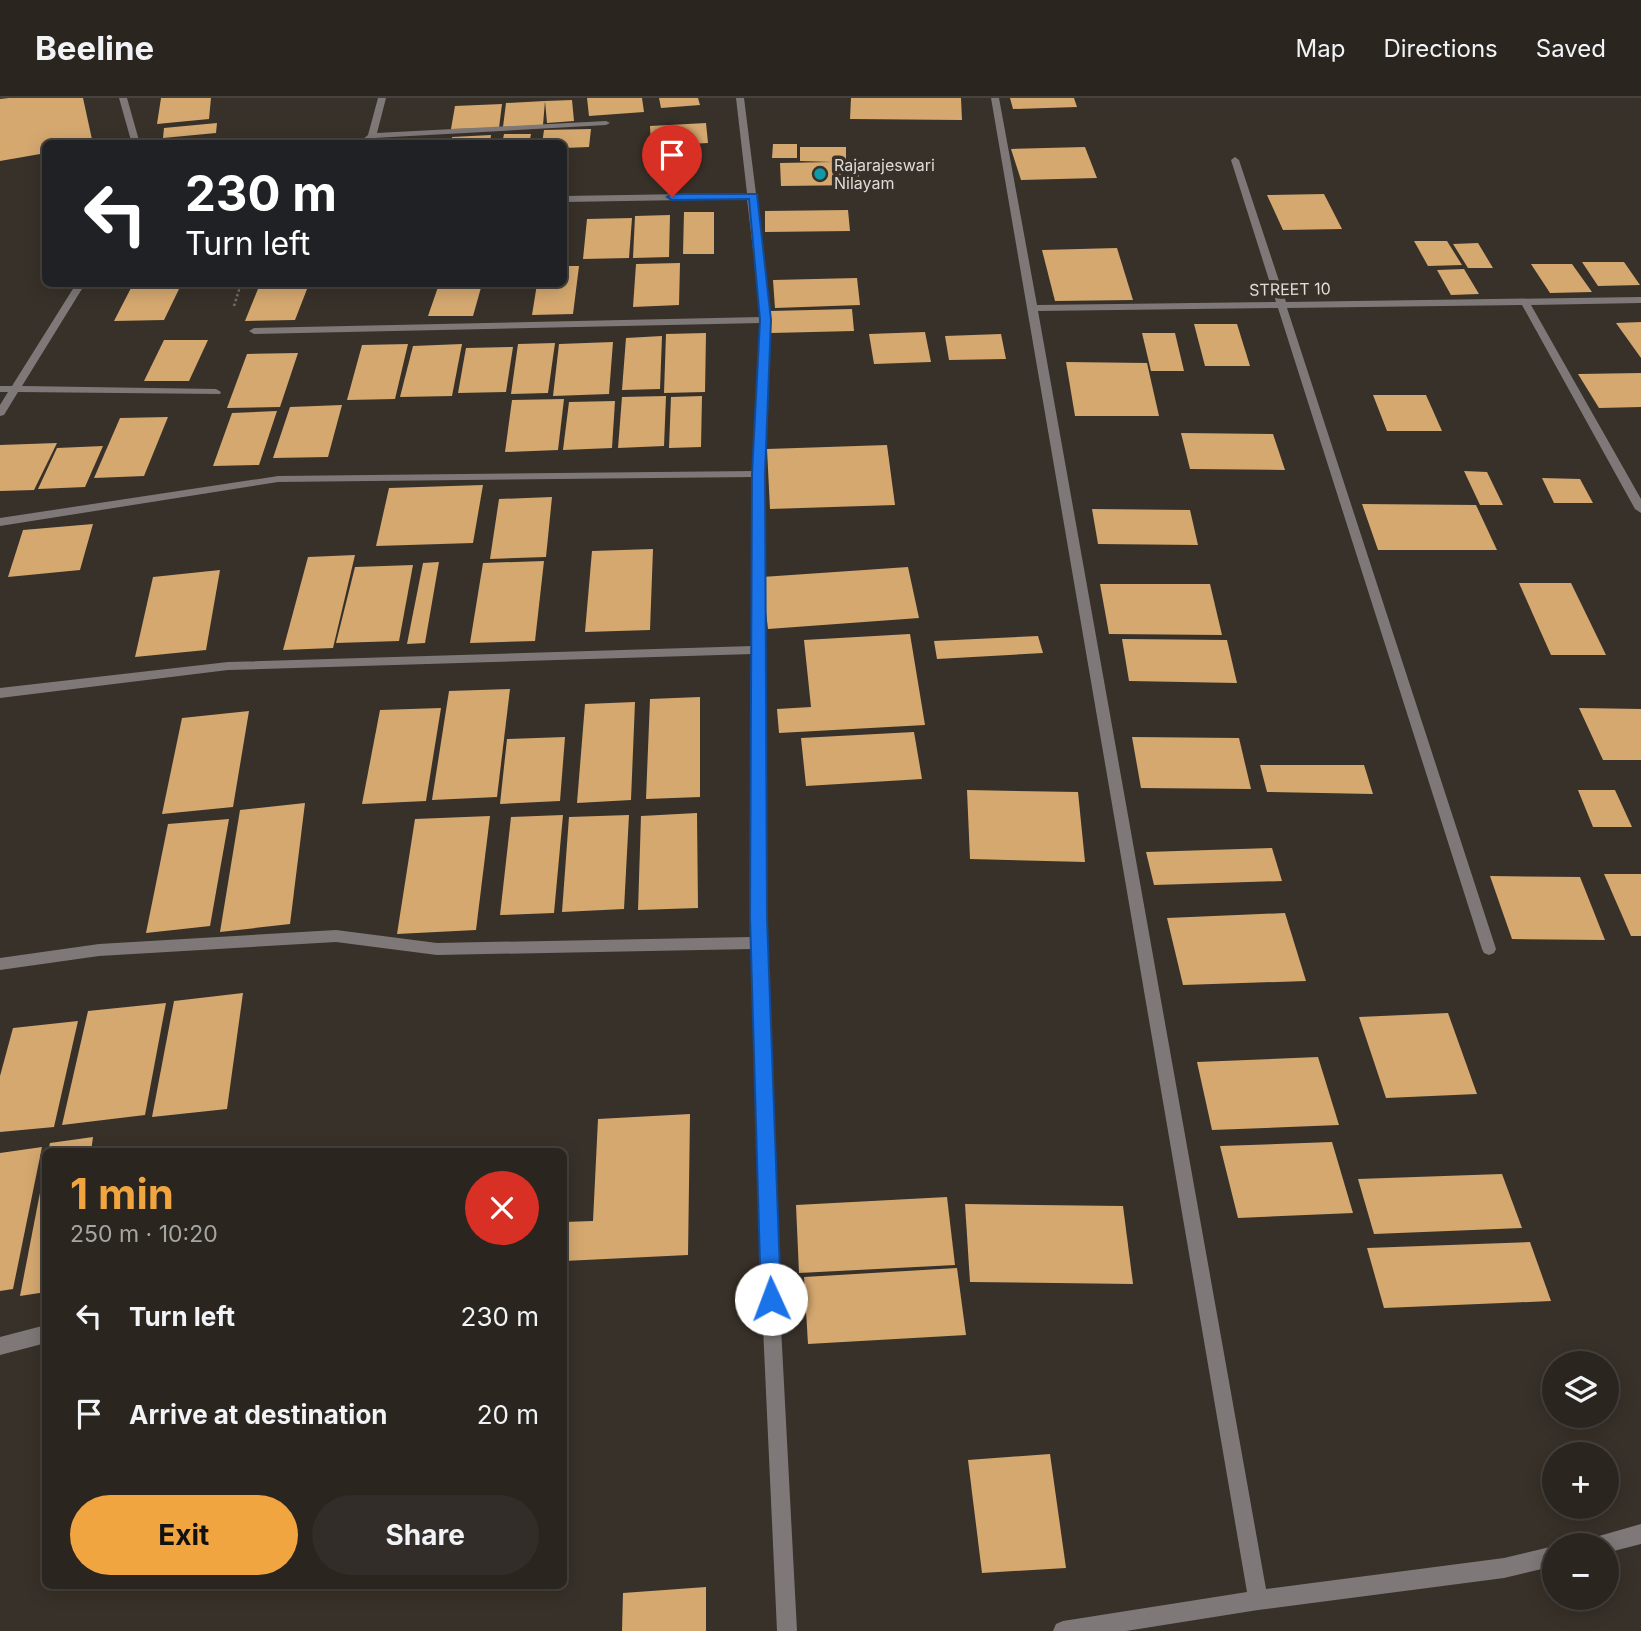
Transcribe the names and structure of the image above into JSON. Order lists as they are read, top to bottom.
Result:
{
  "streets": {
    "street": ["STREET 10"]
  },
  "places": ["Rajarajeswari Nilayam"],
  "page": {
    "header": "Beeline",
    "nav": ["Map", "Directions", "Saved"],
    "turn": ["230 m", "Turn left"],
    "heading": ["1 min", "250 m · 10:20"],
    "list": [
      {
        "name": "Turn left",
        "value": "230 m"
      },
      {
        "name": "Arrive at destination",
        "value": "20 m"
      }
    ],
    "map_buttons": ["+", "−"],
    "buttons": ["Exit", "Share"]
  }
}
